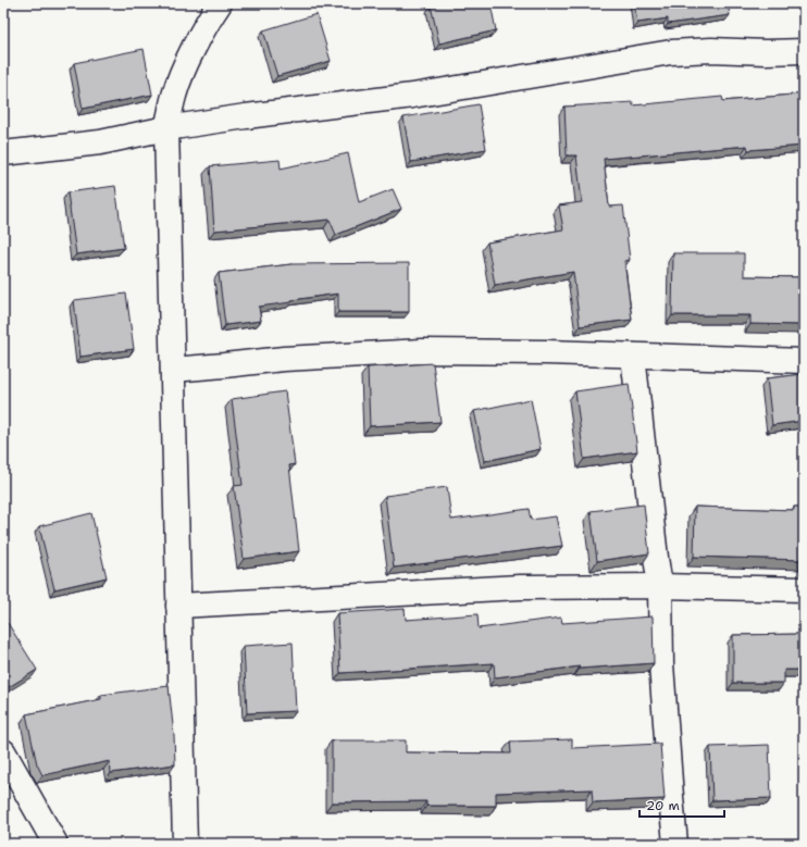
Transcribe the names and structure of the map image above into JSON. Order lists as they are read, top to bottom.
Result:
{
  "scale_bar": "20 m"
}
